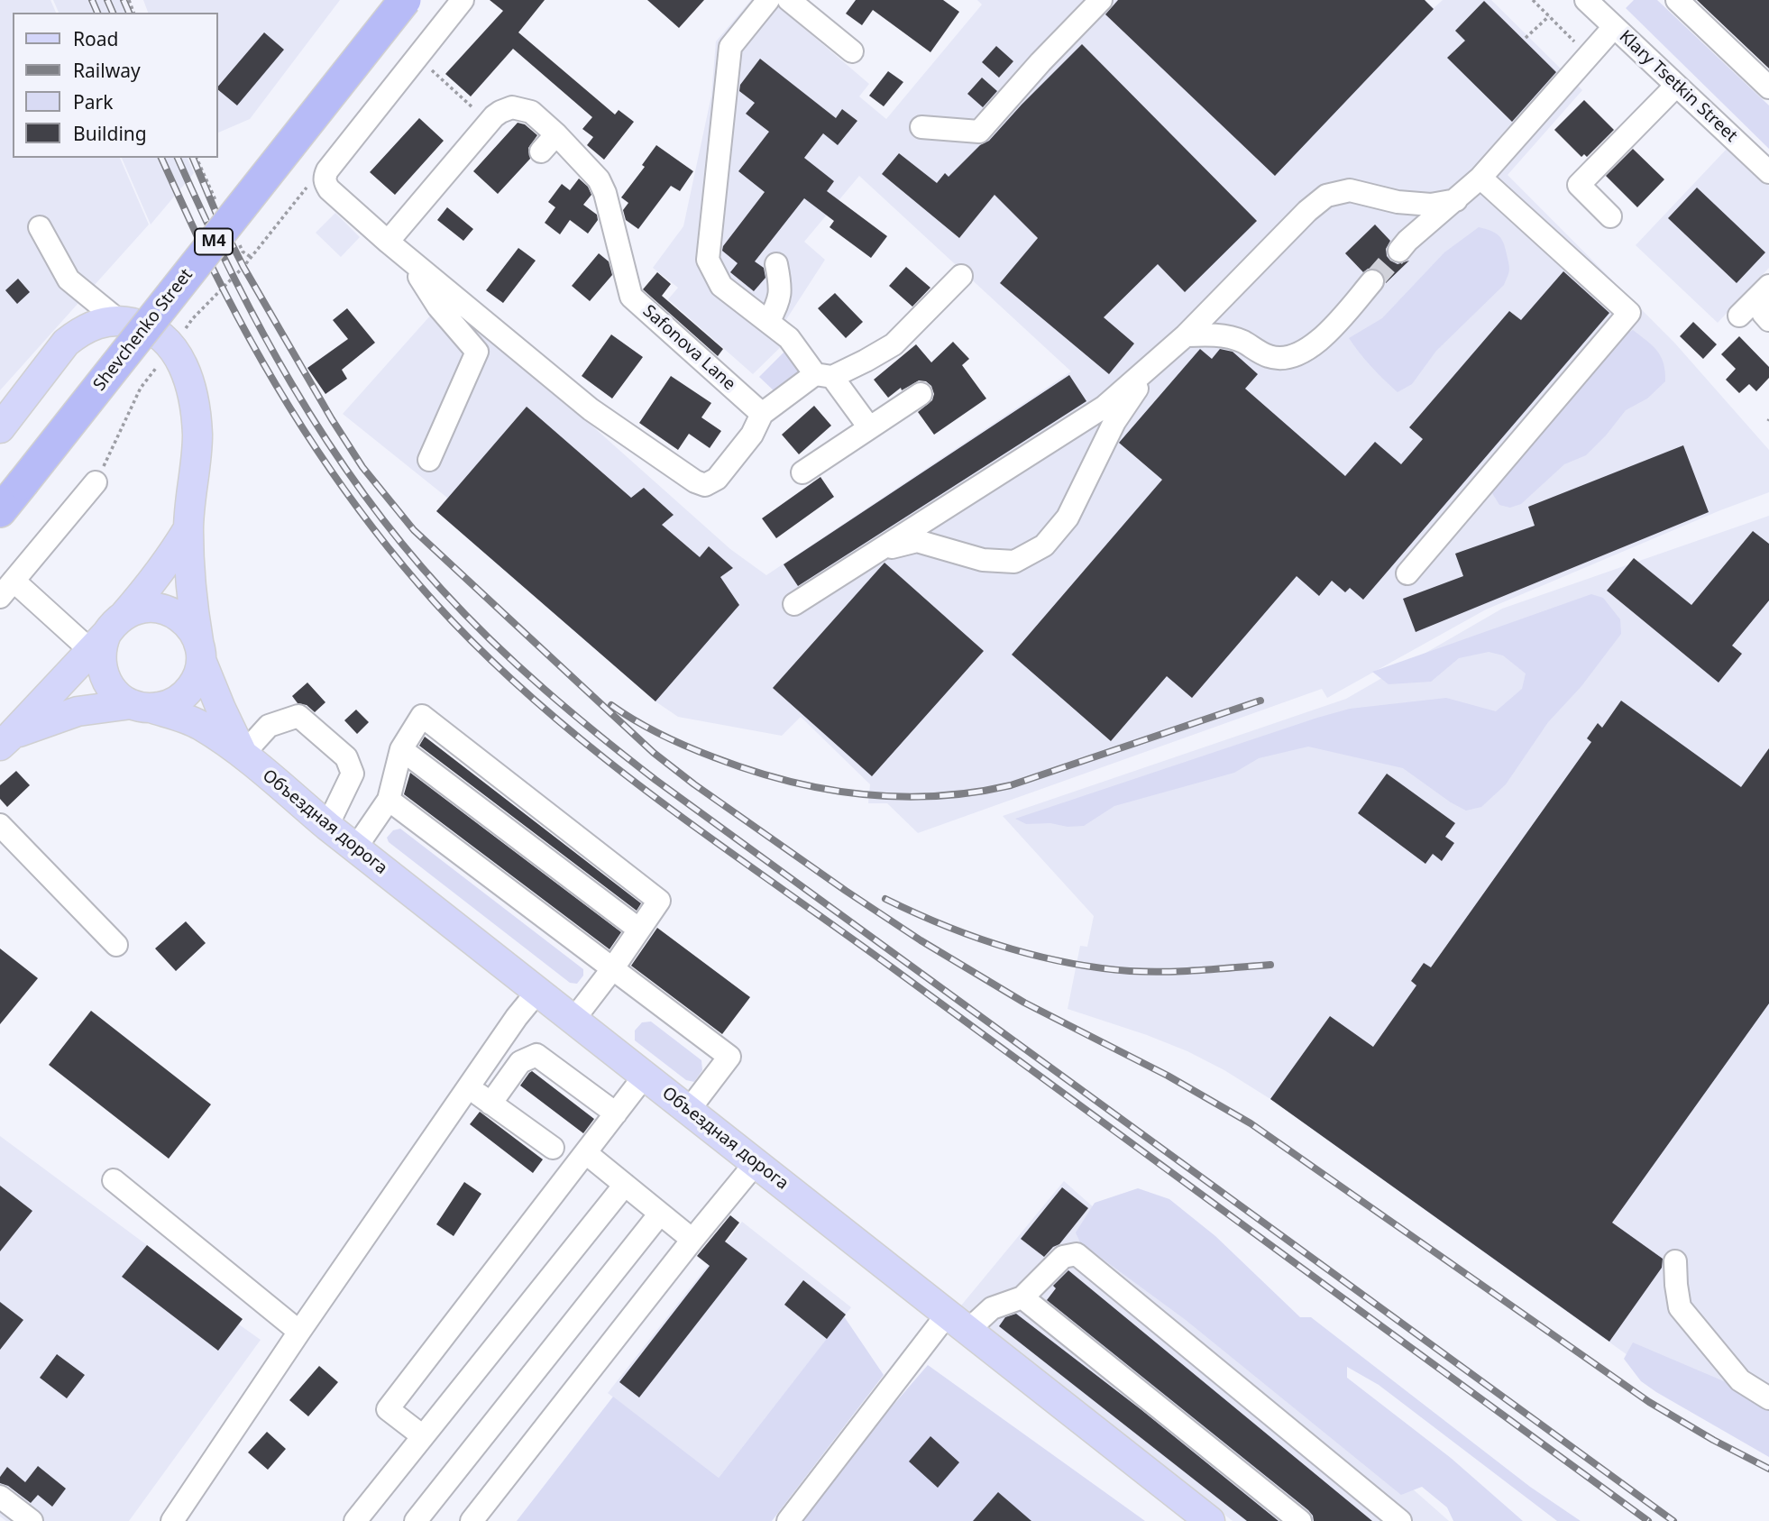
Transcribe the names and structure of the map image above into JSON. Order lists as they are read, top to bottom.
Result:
{
  "streets": {
    "highway": ["M4", "Shevchenko Street"],
    "main road": ["Объездная дорога"],
    "street": ["Klary Tsetkin Street", "Safonova Lane"]
  },
  "legend": [
    "Road",
    "Railway",
    "Park",
    "Building"
  ]
}
